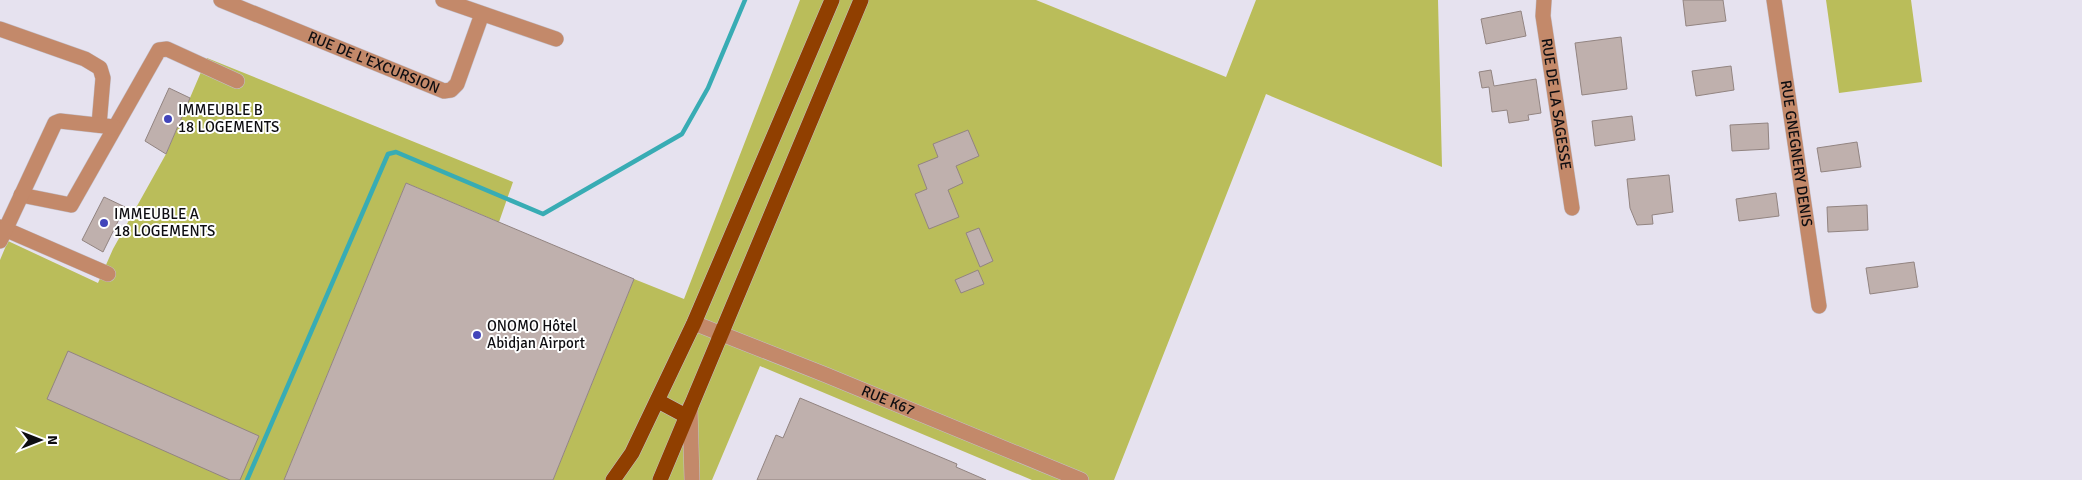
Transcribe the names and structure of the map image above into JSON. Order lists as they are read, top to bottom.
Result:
{
  "streets": {
    "street": [
      "RUE DE L'EXCURSION",
      "RUE DE LA SAGESSE",
      "RUE GNEGNERY DENIS",
      "RUE K67"
    ]
  },
  "places": ["IMMEUBLE B 18 LOGEMENTS", "IMMEUBLE A 18 LOGEMENTS", "ONOMO Hôtel Abidjan Airport"],
  "north": "right"
}
